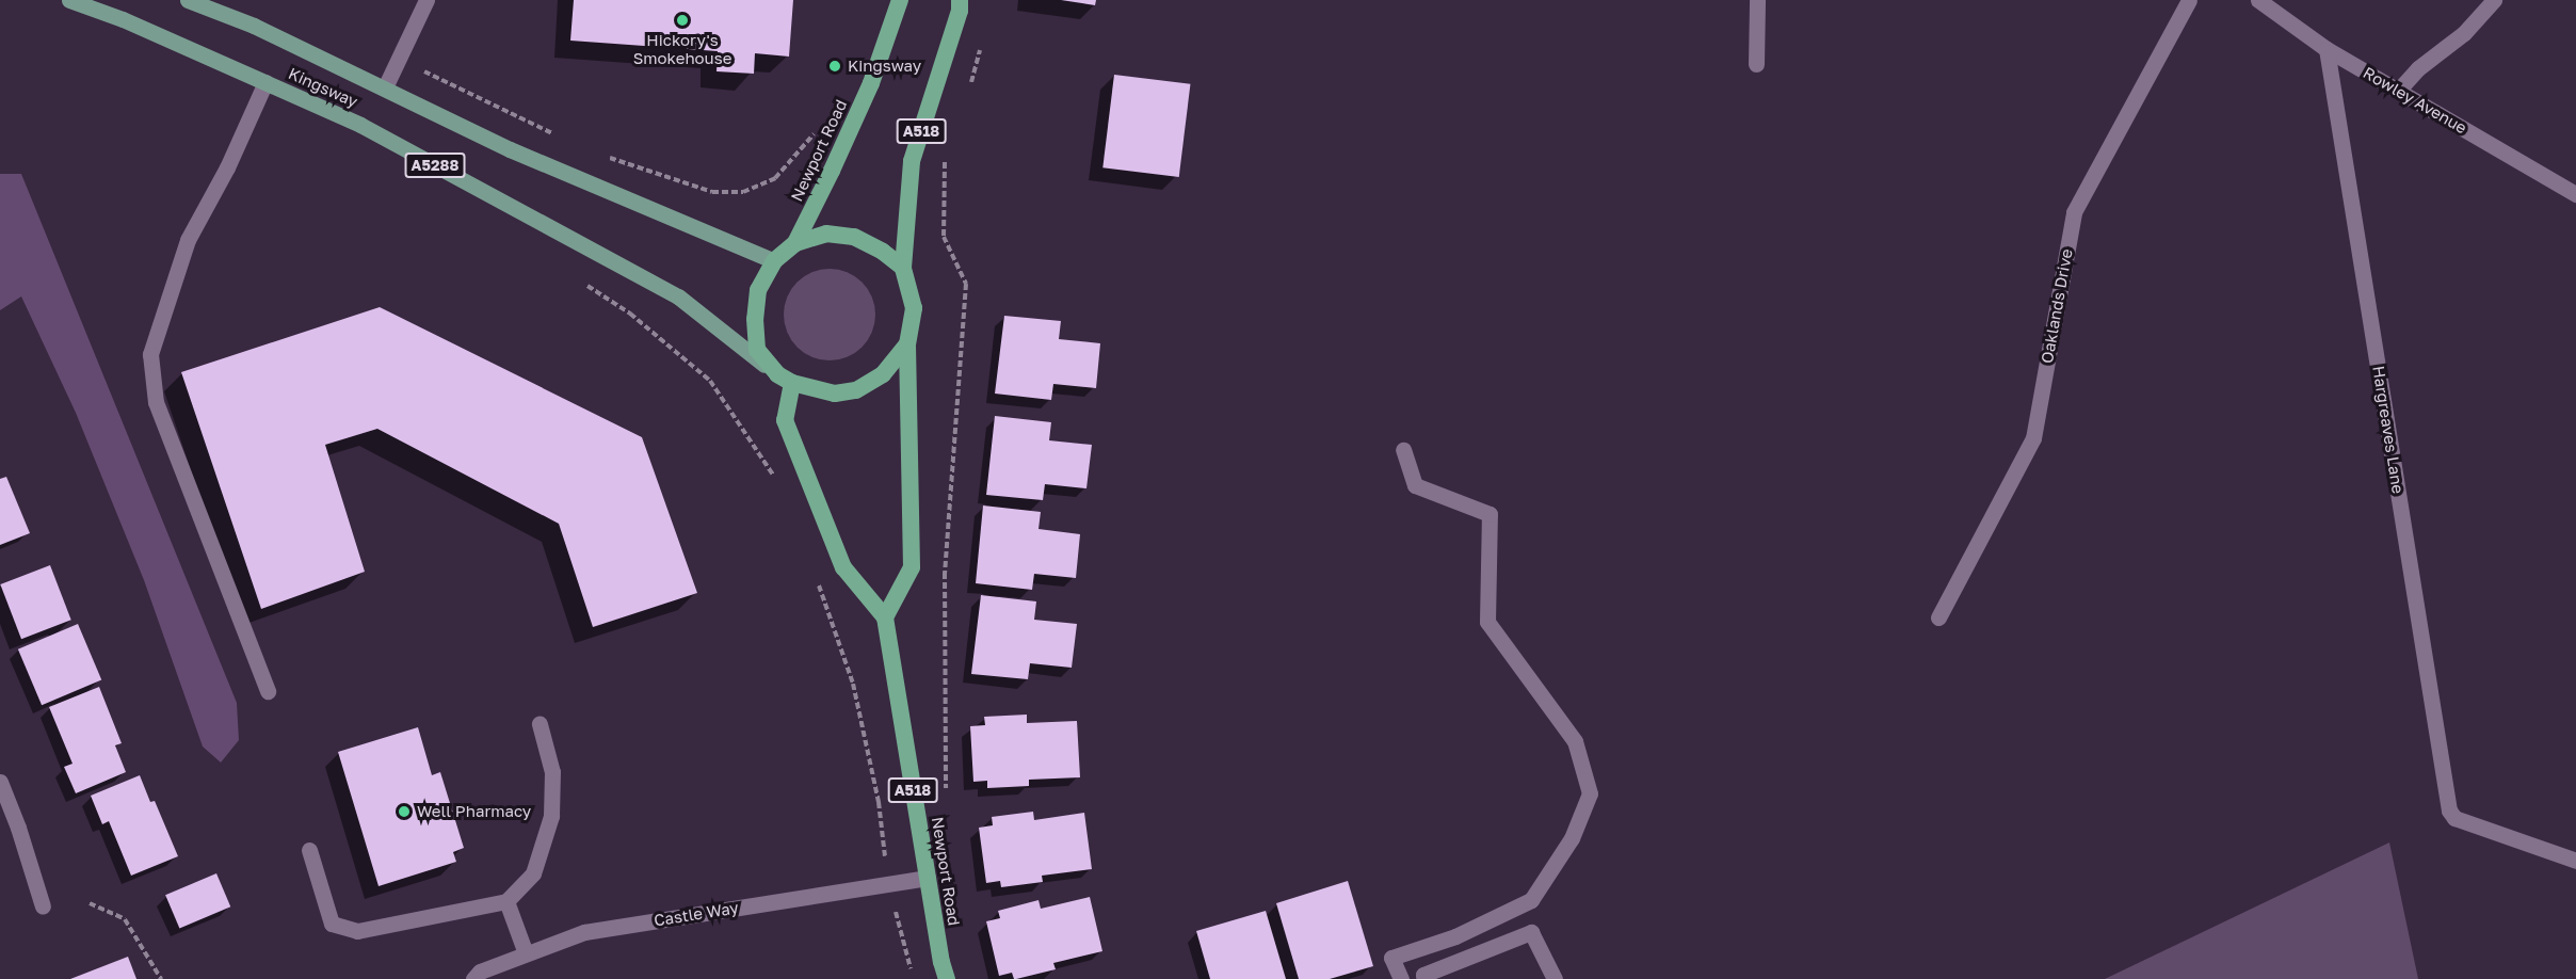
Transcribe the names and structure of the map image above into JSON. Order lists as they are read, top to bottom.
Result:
{
  "streets": {
    "highway": ["A518", "Newport Road"],
    "main road": ["Kingsway", "A5288"],
    "street": [
      "Rowley Avenue",
      "Oaklands Drive",
      "Hargreaves Lane",
      "Castle Way"
    ]
  },
  "crossings": [
    ["Kingsway", "A518"],
    ["Kingsway", "Newport Road"],
    ["Rowley Avenue", "Hargreaves Lane"],
    ["A518", "Newport Road"],
    ["Newport Road", "Castle Way"]
  ],
  "places": ["Hickory's Smokehouse", "Kingsway", "Well Pharmacy"]
}
